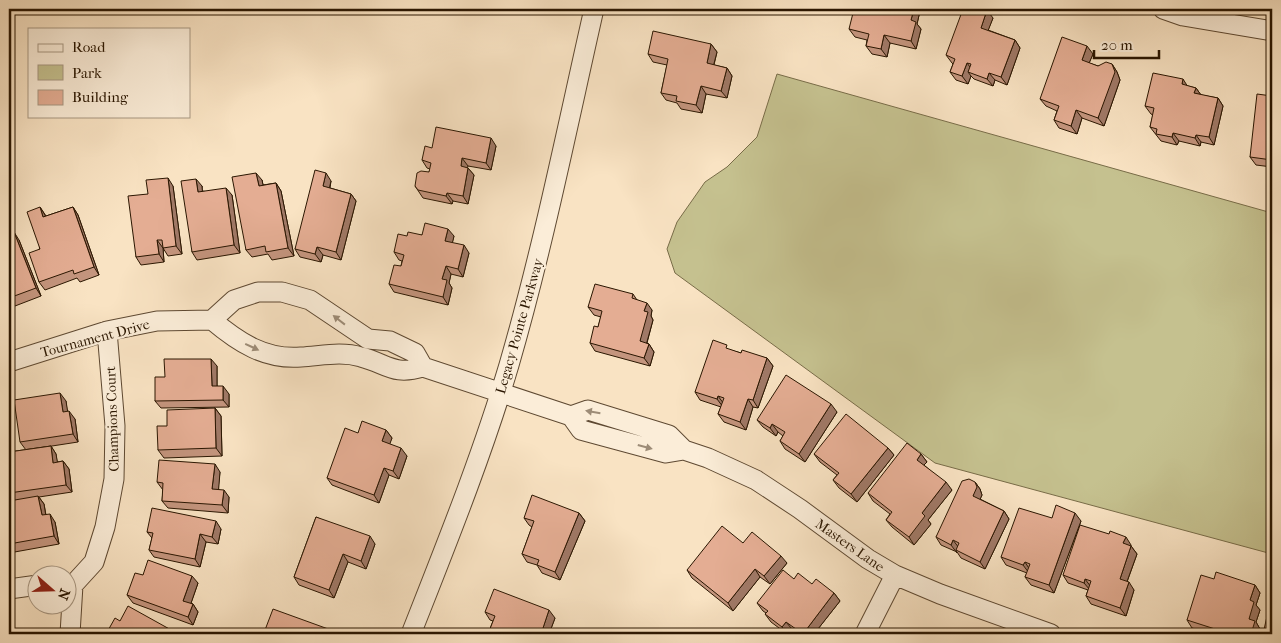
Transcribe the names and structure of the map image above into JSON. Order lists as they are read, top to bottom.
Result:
{
  "streets": {
    "street": [
      "Legacy Pointe Parkway",
      "Tournament Drive",
      "Champions Court",
      "Masters Lane"
    ]
  },
  "crossings": [
    ["Legacy Pointe Parkway", "Masters Lane"],
    ["Tournament Drive", "Champions Court"]
  ],
  "legend": ["Road", "Park", "Building"],
  "scale_bar": "20 m",
  "north": "right"
}
